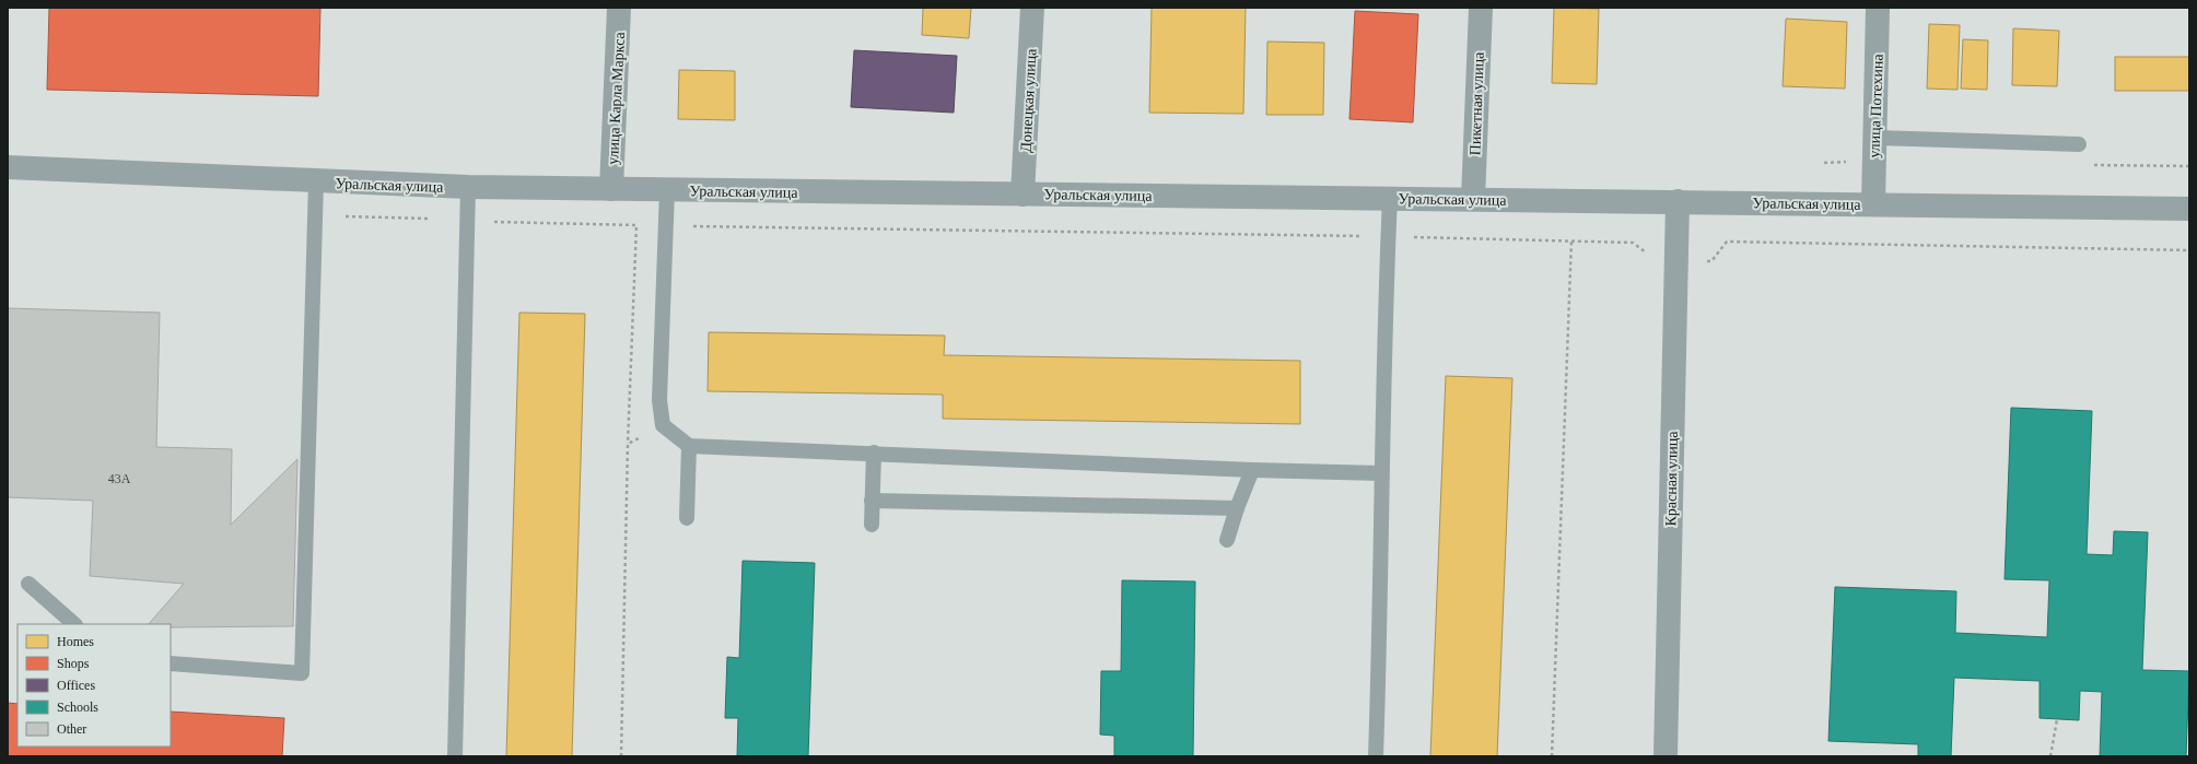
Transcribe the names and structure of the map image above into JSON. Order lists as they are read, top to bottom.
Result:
{
  "streets": {
    "street": [
      "улица Карла Маркса",
      "Донецкая улица",
      "Пикетная улица",
      "улица Потехина",
      "Уральская улица",
      "Красная улица"
    ]
  },
  "crossings": [
    ["улица Карла Маркса", "Уральская улица"],
    ["Донецкая улица", "Уральская улица"],
    ["Пикетная улица", "Уральская улица"],
    ["улица Потехина", "Уральская улица"],
    ["Уральская улица", "Красная улица"]
  ],
  "house_numbers": ["43А"],
  "legend": [
    "Homes",
    "Shops",
    "Offices",
    "Schools",
    "Other"
  ]
}
